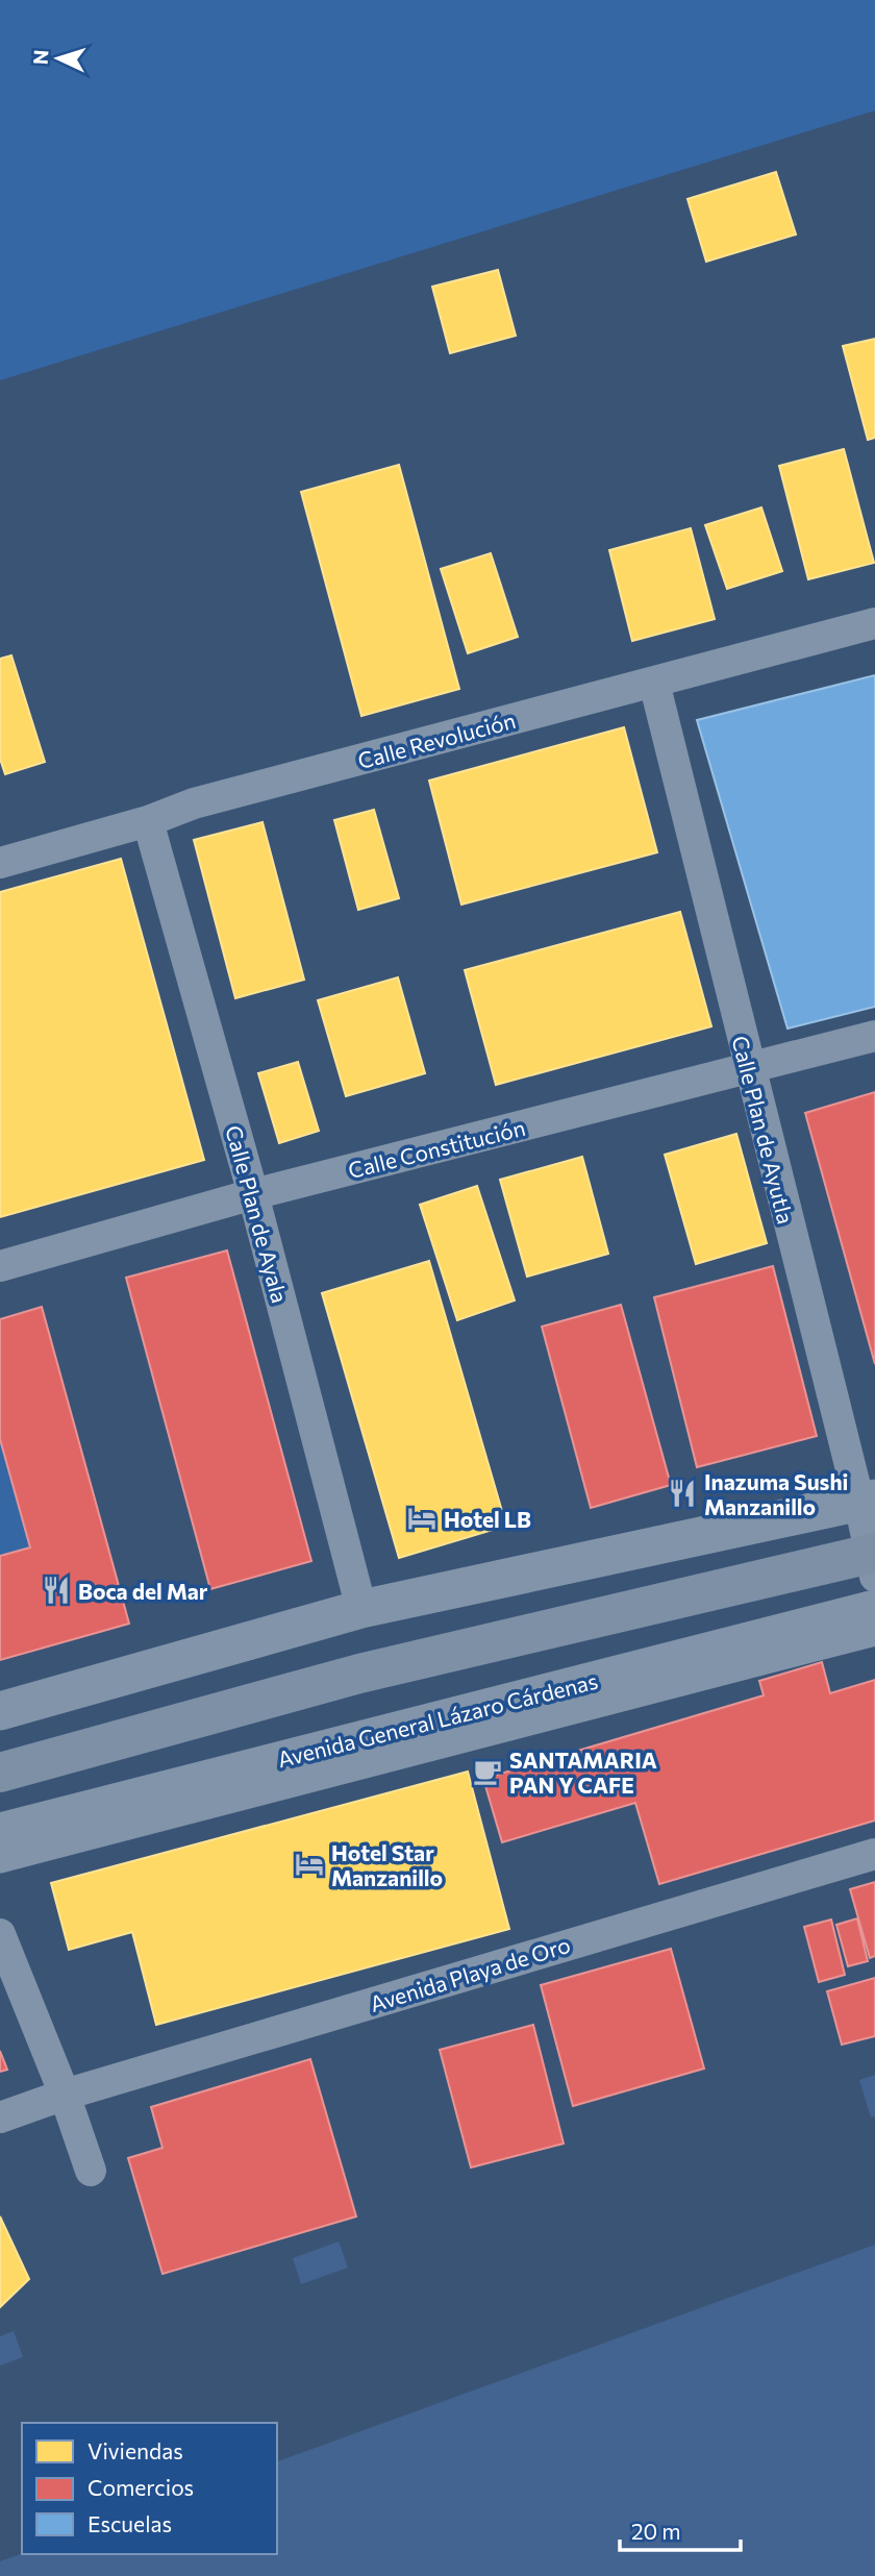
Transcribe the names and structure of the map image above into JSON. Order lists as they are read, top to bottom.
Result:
{
  "streets": {
    "street": [
      "Calle Revolución",
      "Calle Plan de Ayutla",
      "Calle Constitución",
      "Calle Plan de Ayala",
      "Avenida General Lázaro Cárdenas",
      "Avenida Playa de Oro"
    ]
  },
  "crossings": [
    ["Calle Revolución", "Calle Plan de Ayutla"],
    ["Calle Revolución", "Calle Plan de Ayala"],
    ["Calle Plan de Ayutla", "Calle Constitución"],
    ["Calle Constitución", "Calle Plan de Ayala"]
  ],
  "places": {
    "restaurant": ["Inazuma Sushi Manzanillo", "Boca del Mar"],
    "hotel": ["Hotel LB", "Hotel Star Manzanillo"],
    "cafe": ["SANTAMARIA PAN Y CAFE"]
  },
  "legend": ["Viviendas", "Comercios", "Escuelas"],
  "scale_bar": "20 m",
  "north": "left"
}
